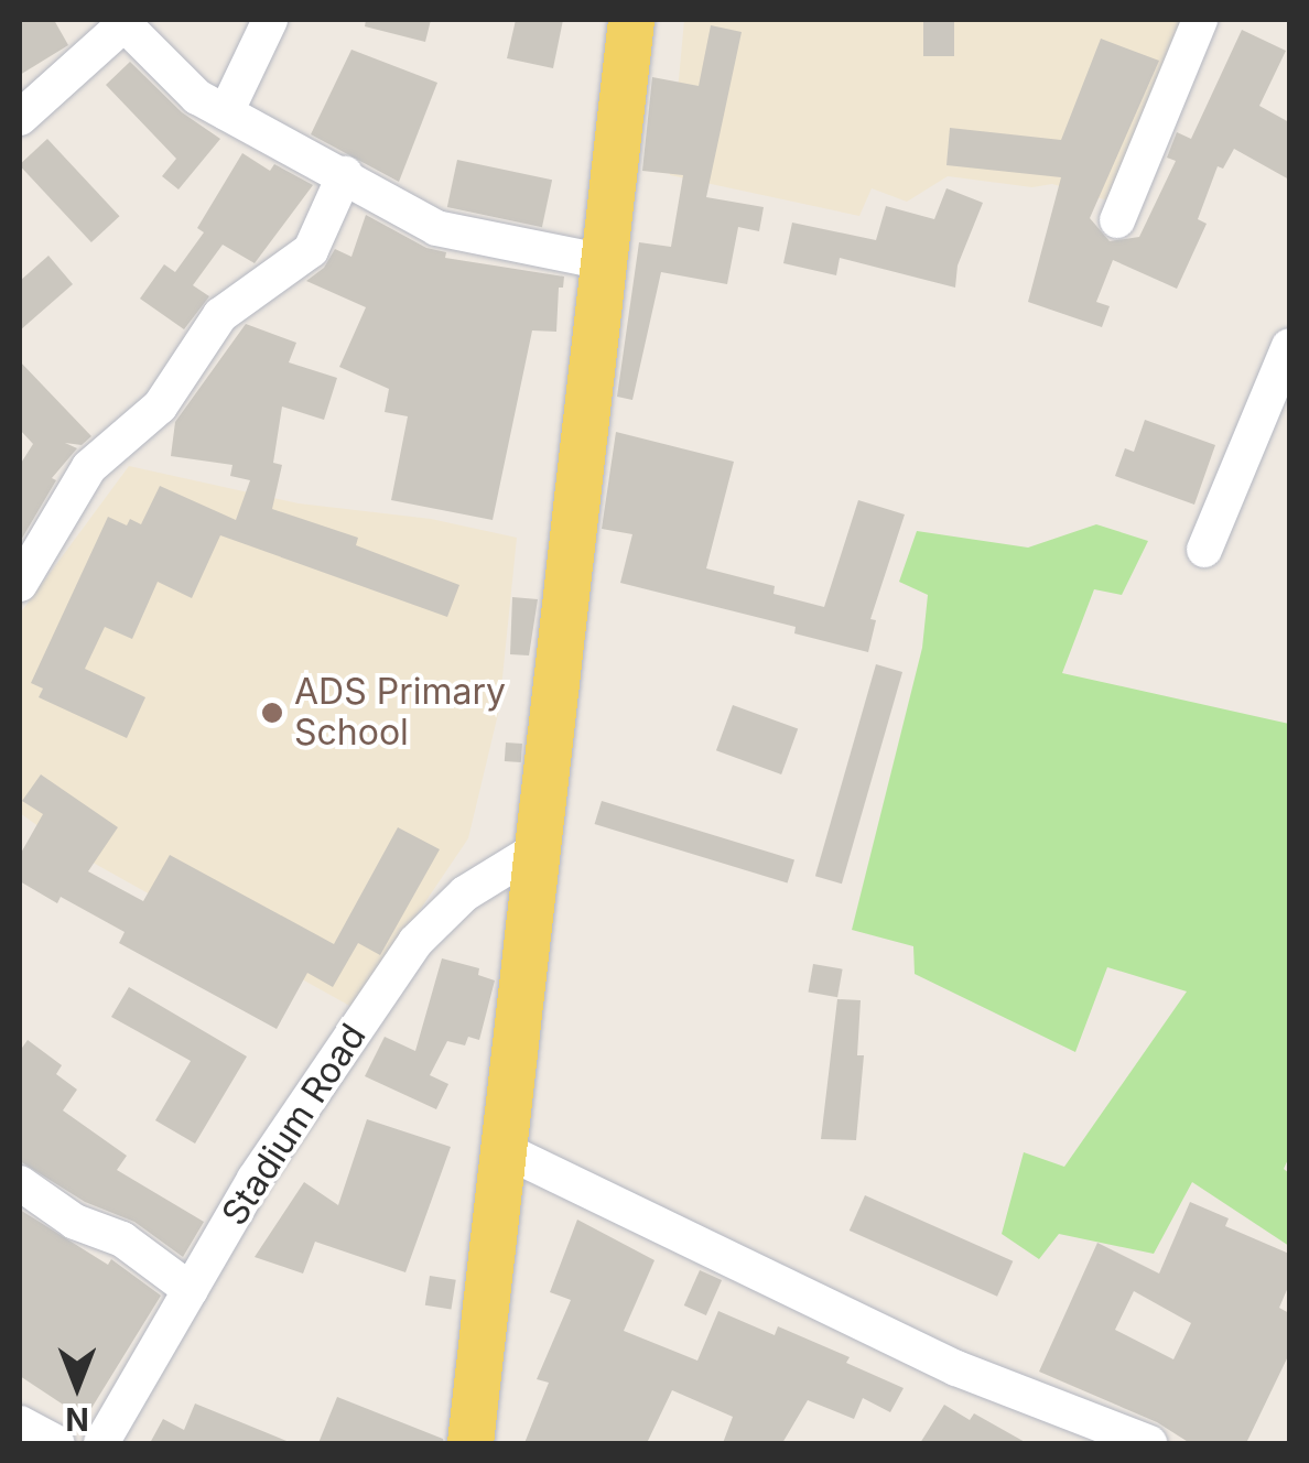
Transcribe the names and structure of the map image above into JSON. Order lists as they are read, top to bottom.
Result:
{
  "streets": {
    "street": ["Stadium Road"]
  },
  "places": ["ADS Primary School"],
  "north": "bottom"
}
